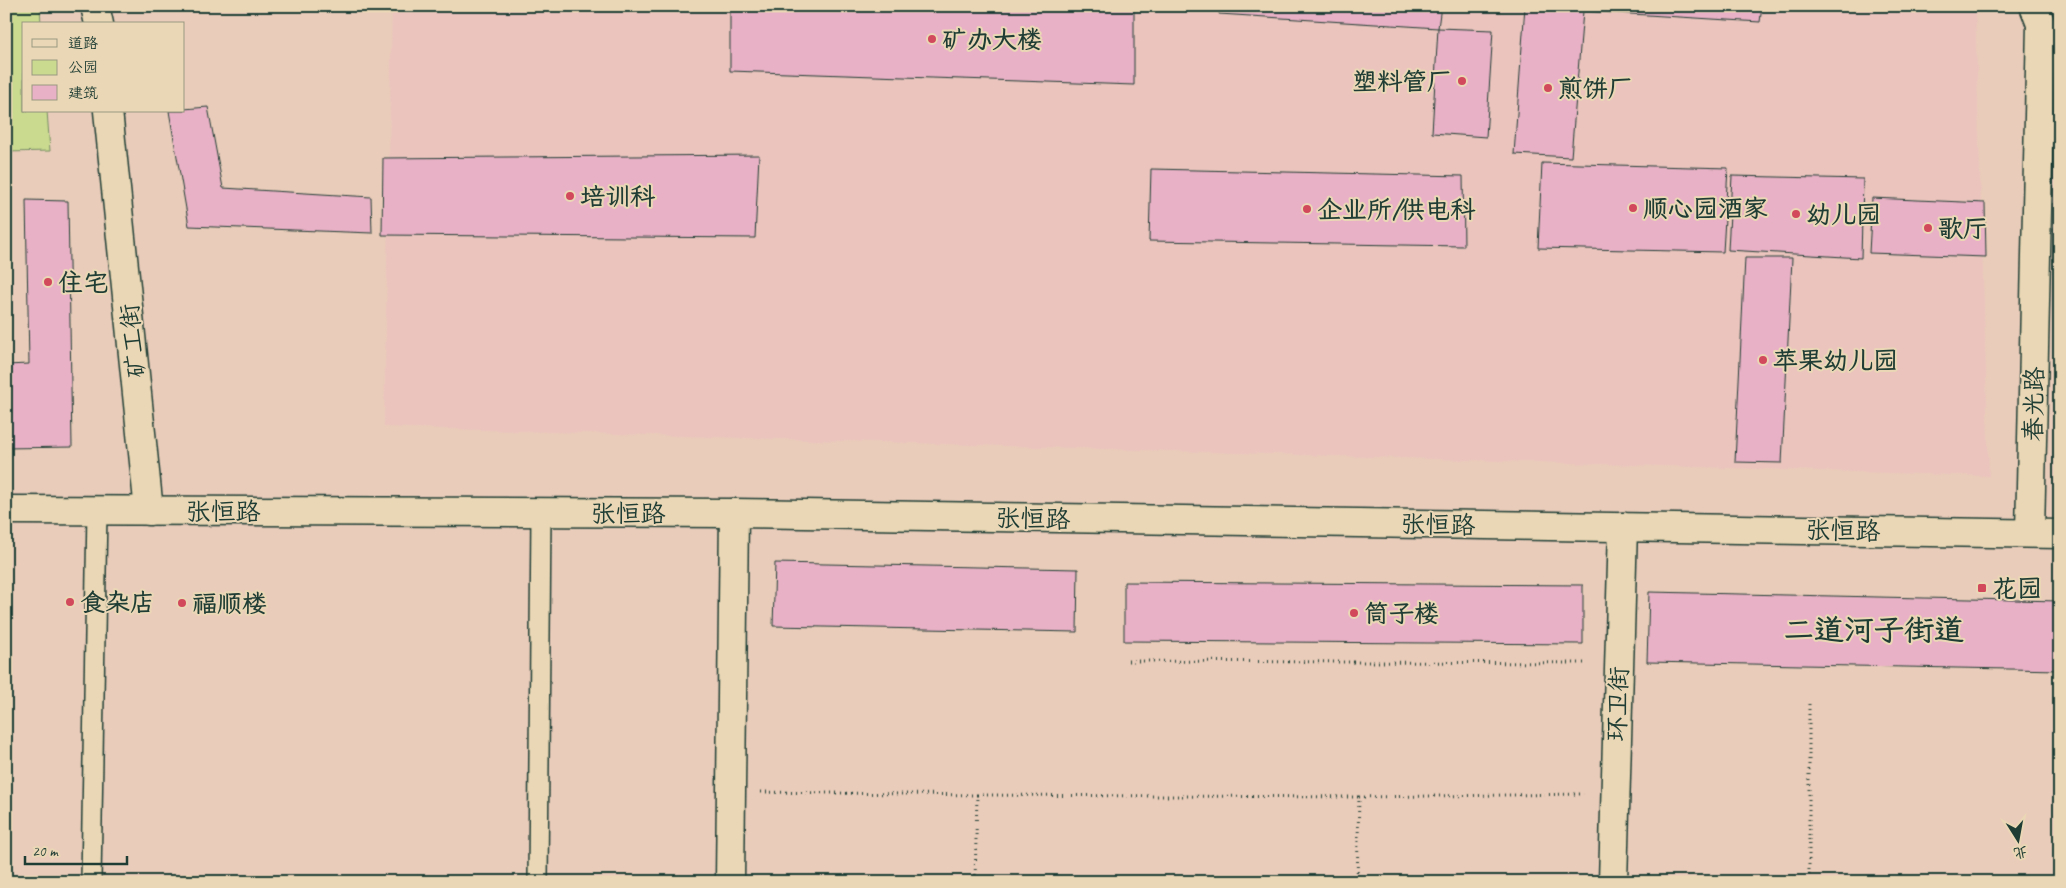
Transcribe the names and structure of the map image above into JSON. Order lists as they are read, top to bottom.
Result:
{
  "streets": {
    "main road": [
      "矿工街",
      "春光路",
      "张恒路",
      "环卫街"
    ]
  },
  "crossings": [
    ["矿工街", "张恒路"],
    ["春光路", "张恒路"],
    ["张恒路", "环卫街"]
  ],
  "districts": ["二道河子街道"],
  "places": {
    "other": [
      "矿办大楼",
      "塑料管厂",
      "煎饼厂",
      "培训科",
      "顺心园酒家",
      "企业所/供电科",
      "幼儿园",
      "歌厅",
      "住宅",
      "苹果幼儿园",
      "食杂店",
      "福顺楼",
      "筒子楼"
    ],
    "transit": ["花园"]
  },
  "legend": ["道路", "公园", "建筑"],
  "scale_bar": "20 m",
  "north": "bottom"
}
